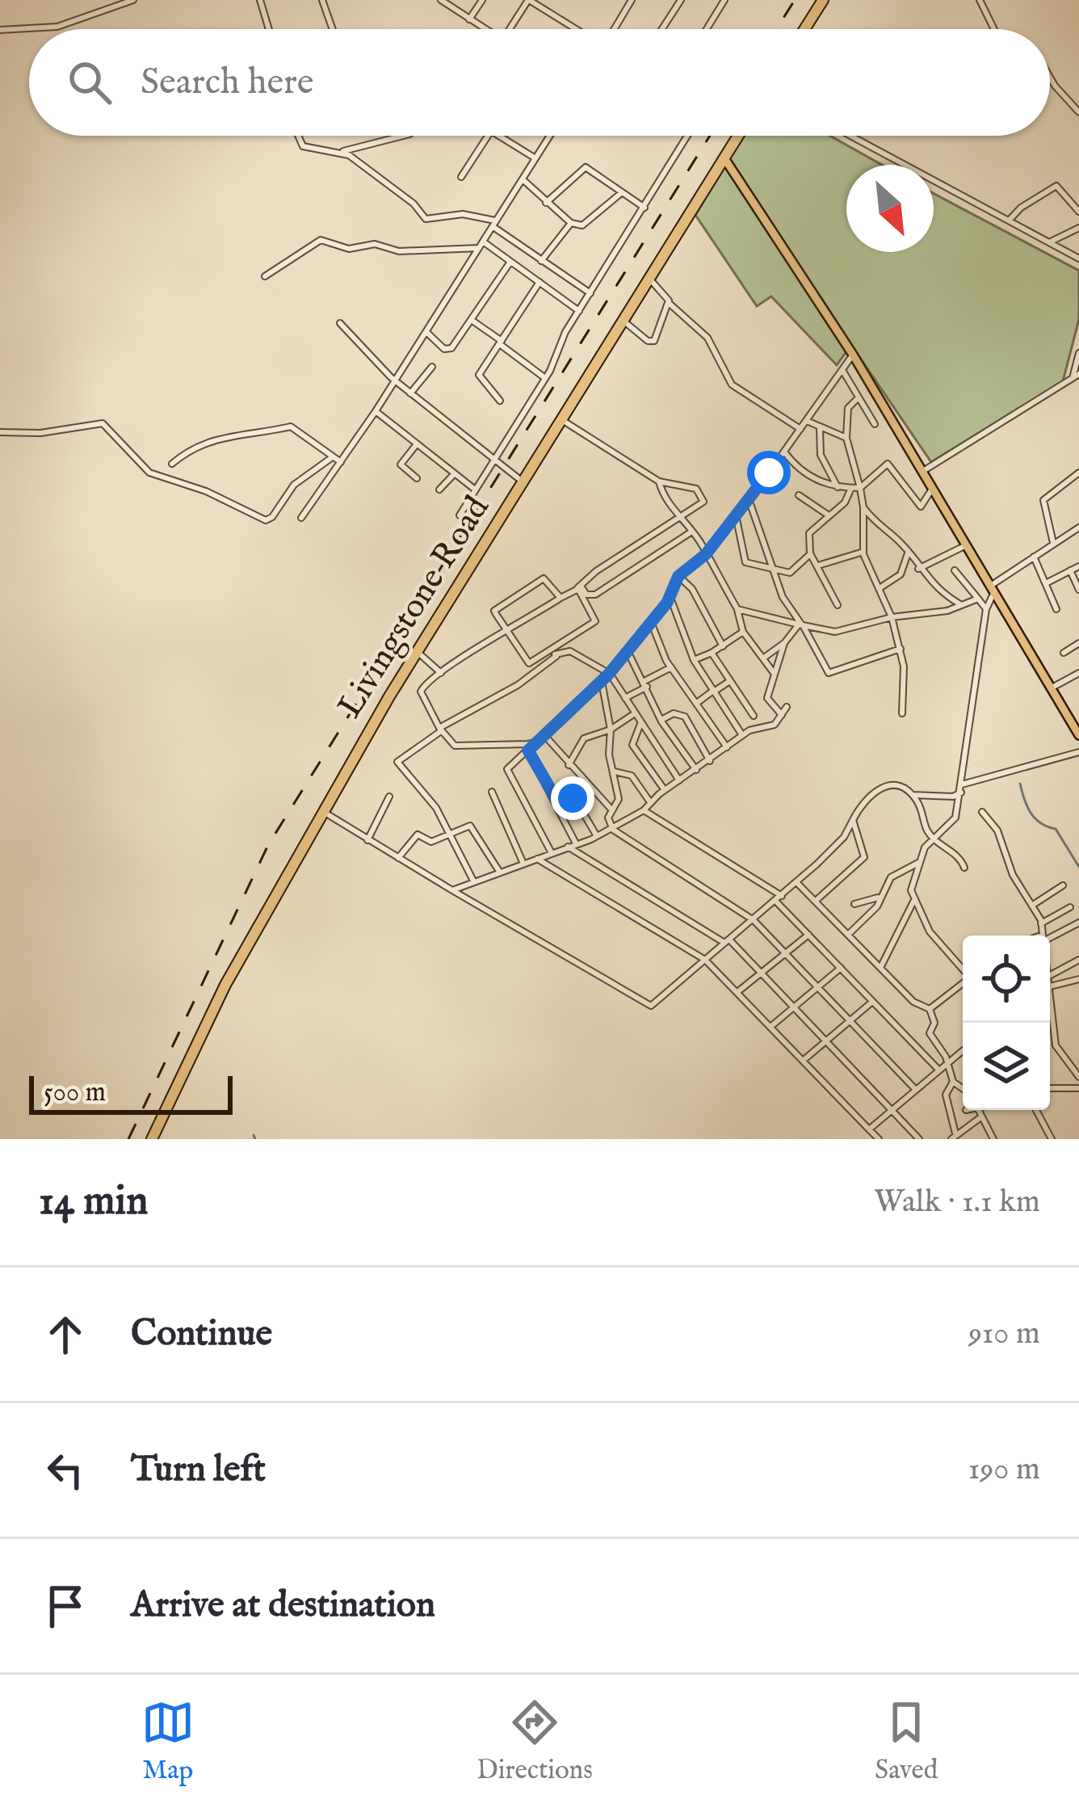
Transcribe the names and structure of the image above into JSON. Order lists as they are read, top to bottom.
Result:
{
  "streets": {
    "highway": ["Livingstone Road"]
  },
  "scale_bar": "500 m",
  "north": "bottom right",
  "page": {
    "search": "Search here",
    "scale": "500 m",
    "heading": ["14 min", "Walk · 1.1 km"],
    "list": [
      ["Continue", "910 m"],
      ["Turn left", "190 m"],
      "Arrive at destination"
    ],
    "nav": ["Map", "Directions", "Saved"]
  }
}
